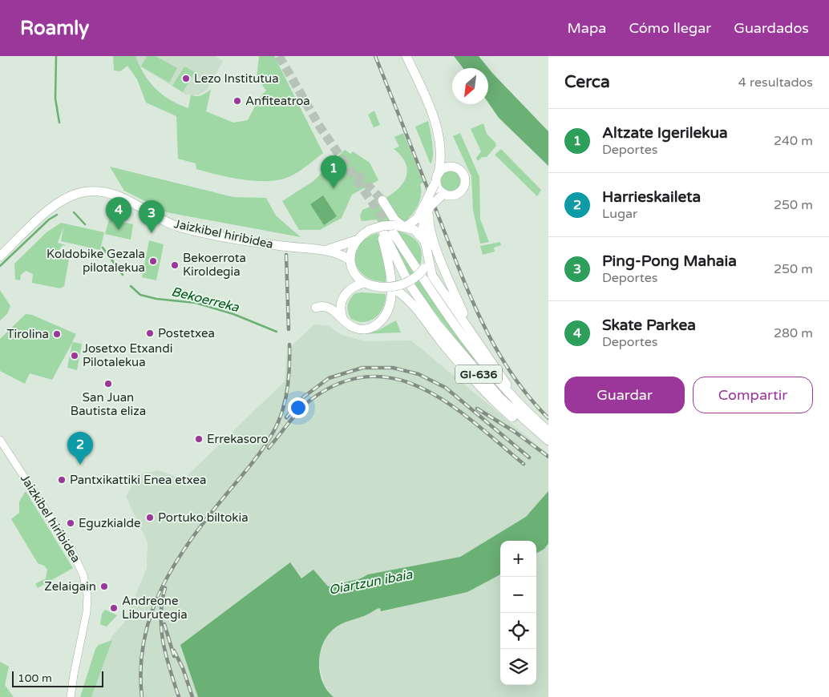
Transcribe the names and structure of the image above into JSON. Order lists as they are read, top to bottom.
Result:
{
  "streets": {
    "main road": ["Jaizkibel hiribidea", "GI-636"]
  },
  "water": ["Bekoerreka", "Oiartzun ibaia"],
  "places": [
    "Lezo Institutua",
    "Anfiteatroa",
    "Koldobike Gezala pilotalekua",
    "Bekoerrota Kiroldegia",
    "Postetxea",
    "Tirolina",
    "Josetxo Etxandi Pilotalekua",
    "San Juan Bautista eliza",
    "Errekasoro",
    "Pantxikattiki Enea etxea",
    "Portuko biltokia",
    "Eguzkialde",
    "Zelaigain",
    "Andreone Liburutegia"
  ],
  "scale_bar": "100 m",
  "north": "bottom left",
  "page": {
    "header": "Roamly",
    "nav": ["Mapa", "Cómo llegar", "Guardados"],
    "heading": ["Cerca", "4 resultados"],
    "list": [
      {
        "mark": "1",
        "name": "Altzate Igerilekua",
        "note": "Deportes",
        "value": "240 m"
      },
      {
        "mark": "2",
        "name": "Harrieskaileta",
        "note": "Lugar",
        "value": "250 m"
      },
      {
        "mark": "3",
        "name": "Ping-Pong Mahaia",
        "note": "Deportes",
        "value": "250 m"
      },
      {
        "mark": "4",
        "name": "Skate Parkea",
        "note": "Deportes",
        "value": "280 m"
      }
    ],
    "pins": [
      "1",
      "4",
      "3",
      "2"
    ],
    "buttons": ["Guardar", "Compartir"],
    "map_buttons": ["+", "−"],
    "scale": "100 m"
  }
}
